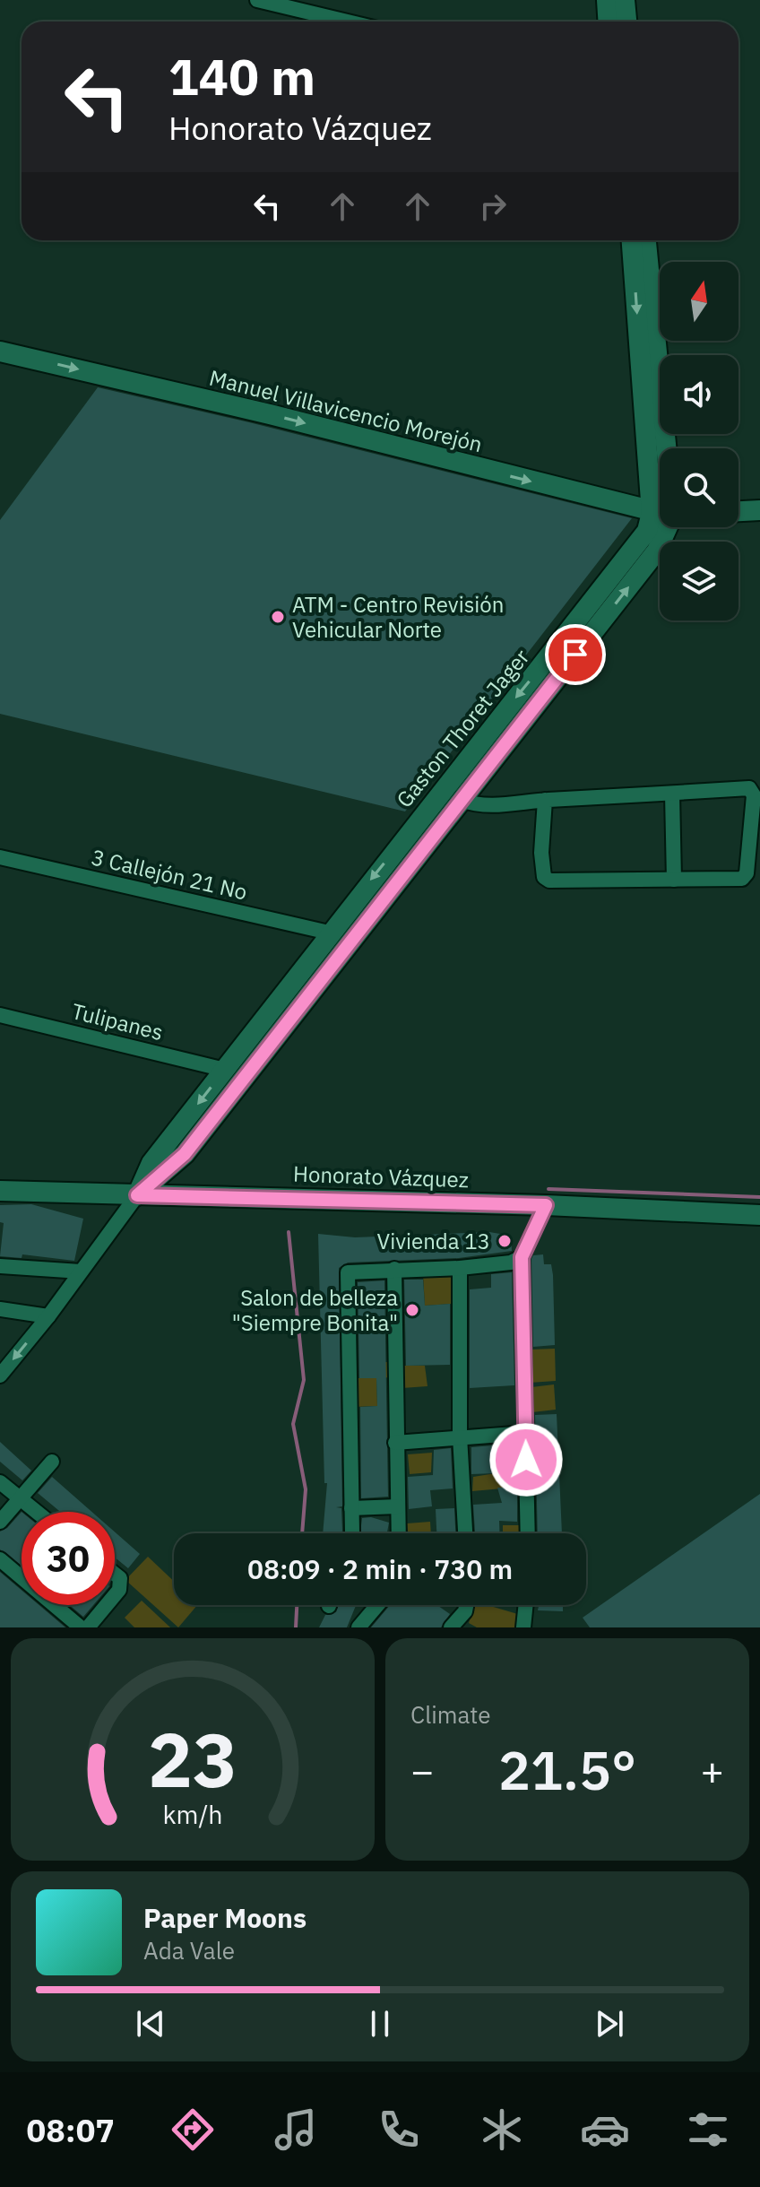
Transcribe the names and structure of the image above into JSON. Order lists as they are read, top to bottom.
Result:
{
  "streets": {
    "street": [
      "Manuel Villavicencio Morejón",
      "Gaston Thoret Jager",
      "3 Callejón 21 No",
      "Tulipanes",
      "Honorato Vázquez"
    ]
  },
  "crossings": [
    ["Manuel Villavicencio Morejón", "Gaston Thoret Jager"],
    ["Gaston Thoret Jager", "3 Callejón 21 No"],
    ["Gaston Thoret Jager", "Tulipanes"],
    ["Gaston Thoret Jager", "Honorato Vázquez"]
  ],
  "one_way": ["Manuel Villavicencio Morejón"],
  "places": ["ATM - Centro Revisión Vehicular Norte", "Vivienda 13", "Salon de belleza \"Siempre Bonita\""],
  "north": "top",
  "page": {
    "turn": ["140 m", "Honorato Vázquez"],
    "limit": "30",
    "trip": "08:09 · 2 min · 730 m",
    "tile": "Climate",
    "heat": ["−", "21.5°", "+"],
    "song": ["Paper Moons", "Ada Vale"],
    "tabs": "08:07",
    "gauge": ["23", "km/h"]
  }
}
